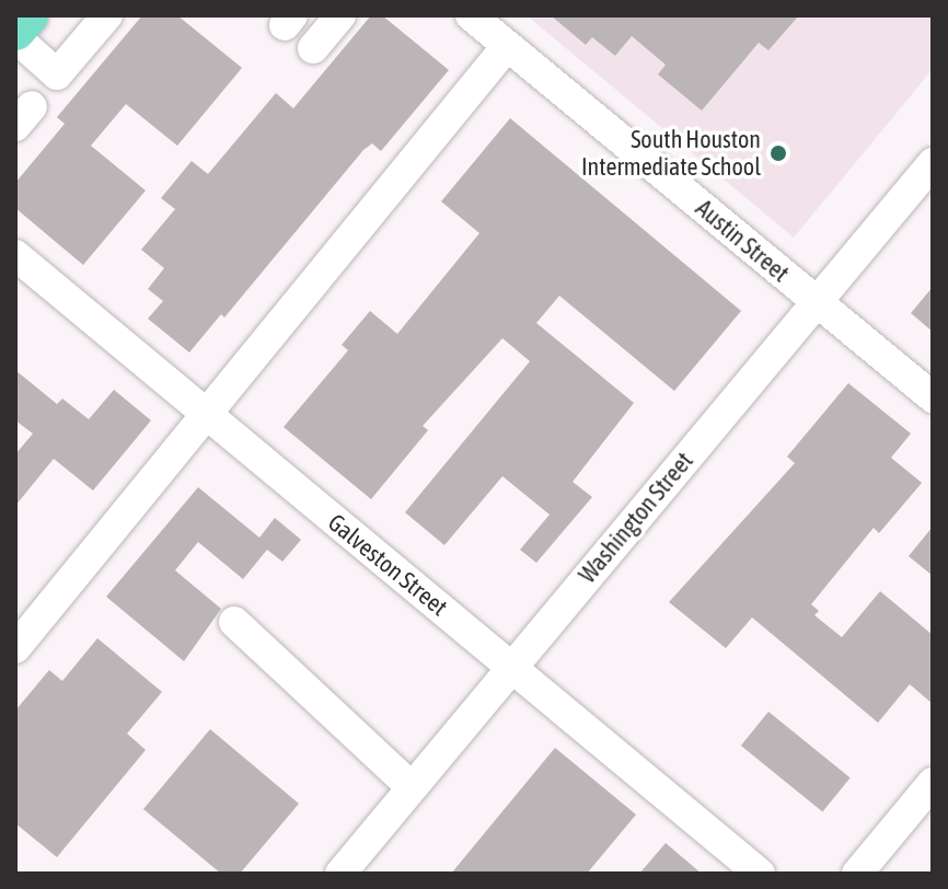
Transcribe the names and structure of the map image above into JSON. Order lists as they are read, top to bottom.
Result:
{
  "streets": {
    "street": ["Austin Street", "Washington Street", "Galveston Street"]
  },
  "crossings": [
    ["Austin Street", "Washington Street"],
    ["Washington Street", "Galveston Street"]
  ],
  "places": ["South Houston Intermediate School"]
}
